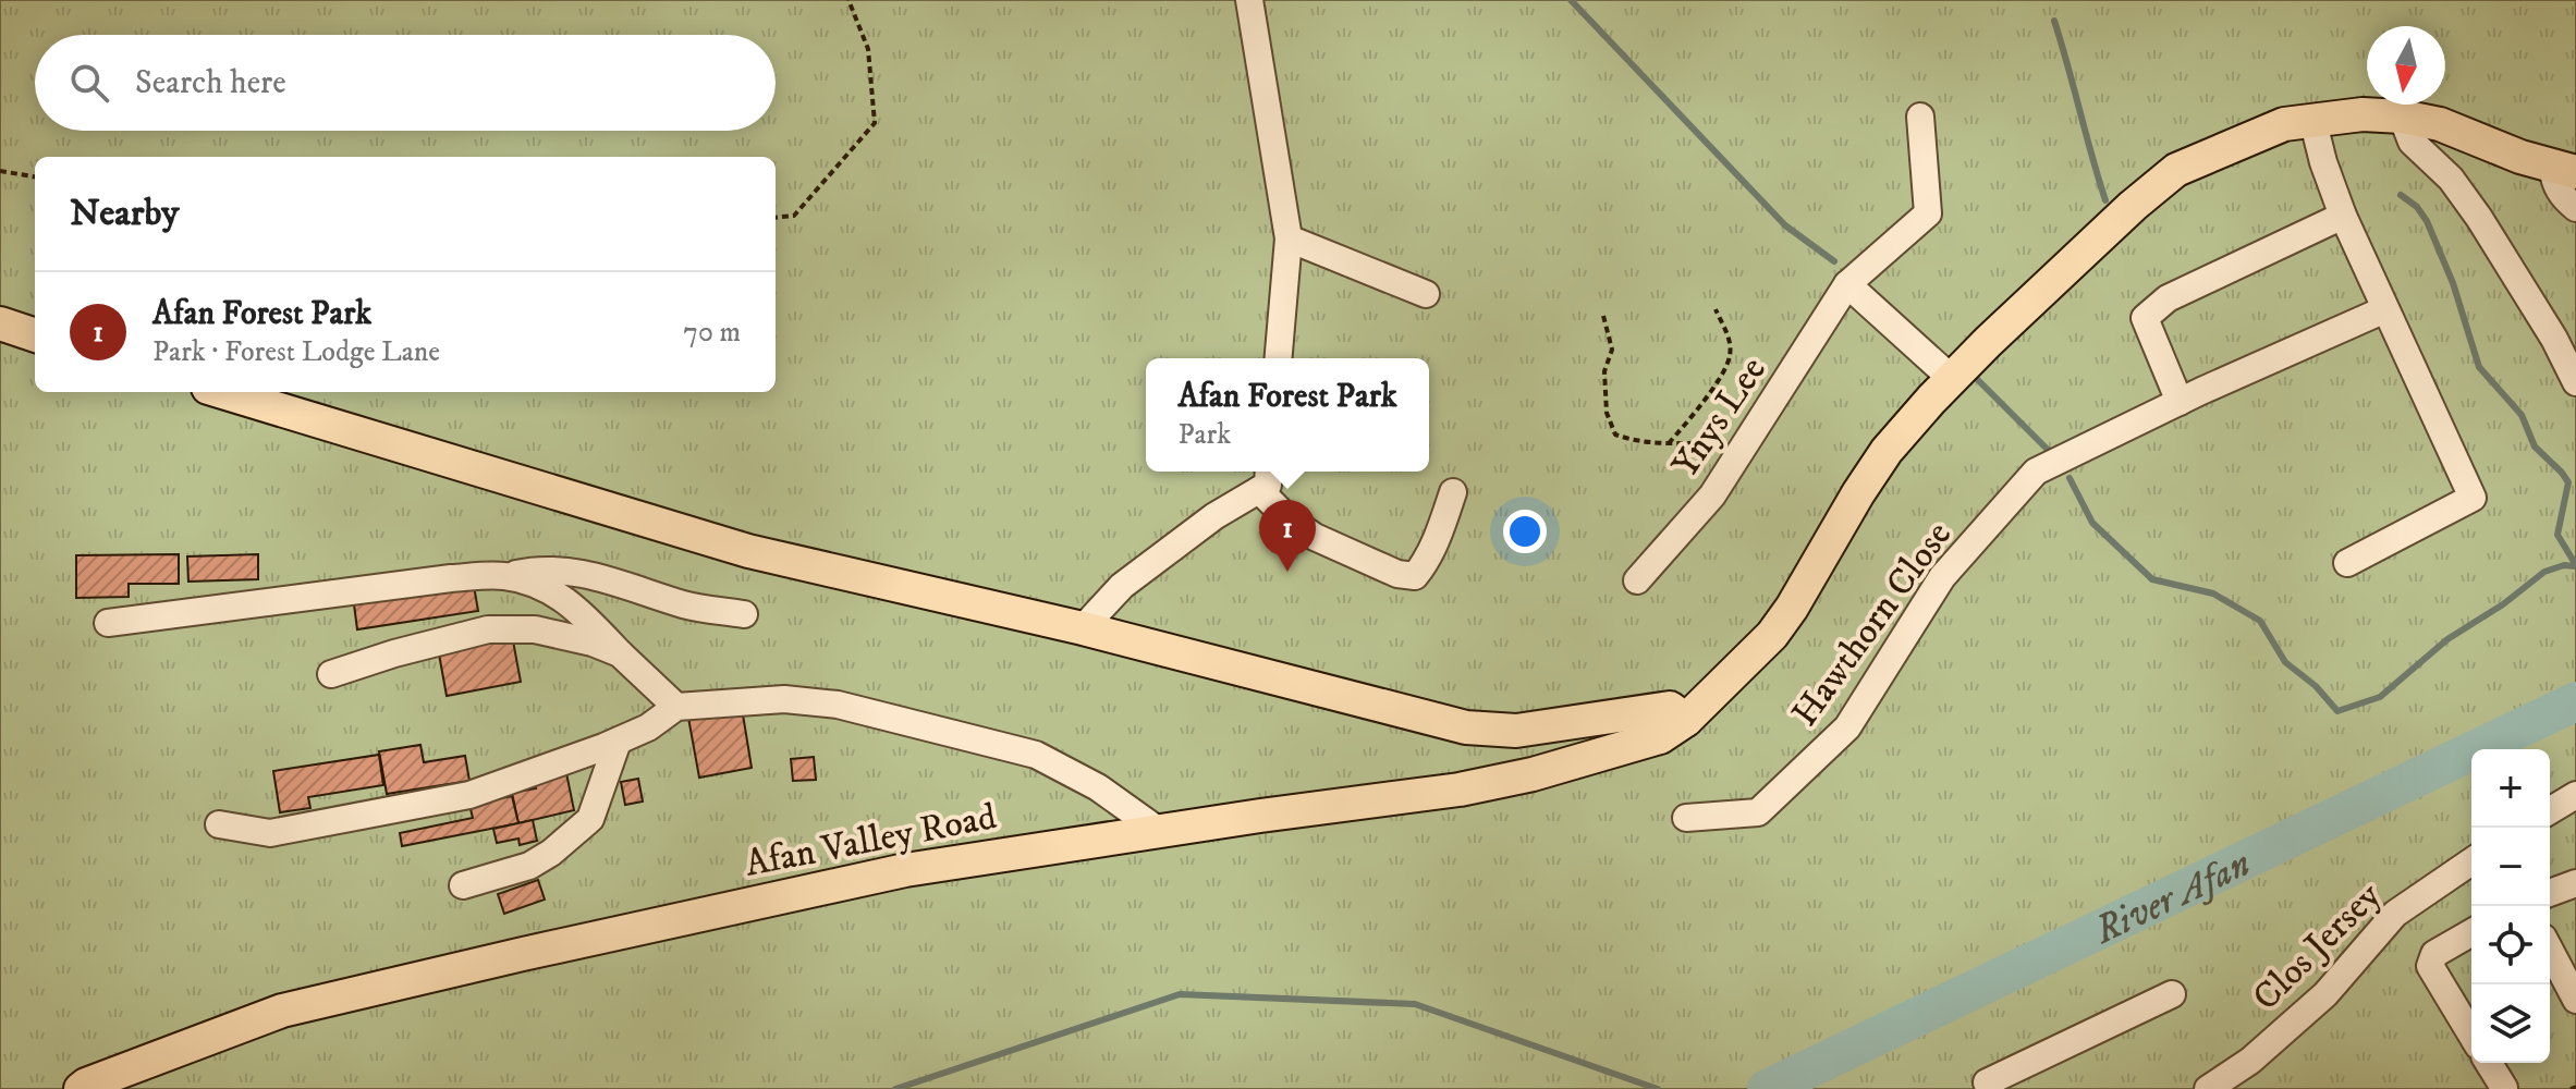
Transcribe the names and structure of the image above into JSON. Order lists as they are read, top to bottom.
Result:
{
  "streets": {
    "main road": ["Afan Valley Road"],
    "street": ["Ynys Lee", "Hawthorn Close", "Clos Jersey"]
  },
  "water": ["River Afan"],
  "north": "bottom",
  "page": {
    "search": "Search here",
    "heading": "Nearby",
    "list": [
      {
        "mark": "1",
        "name": "Afan Forest Park",
        "note": "Park · Forest Lodge Lane",
        "value": "70 m"
      }
    ],
    "popup": ["Afan Forest Park", "Park"],
    "pins": "1",
    "map_buttons": ["+", "−"]
  }
}
